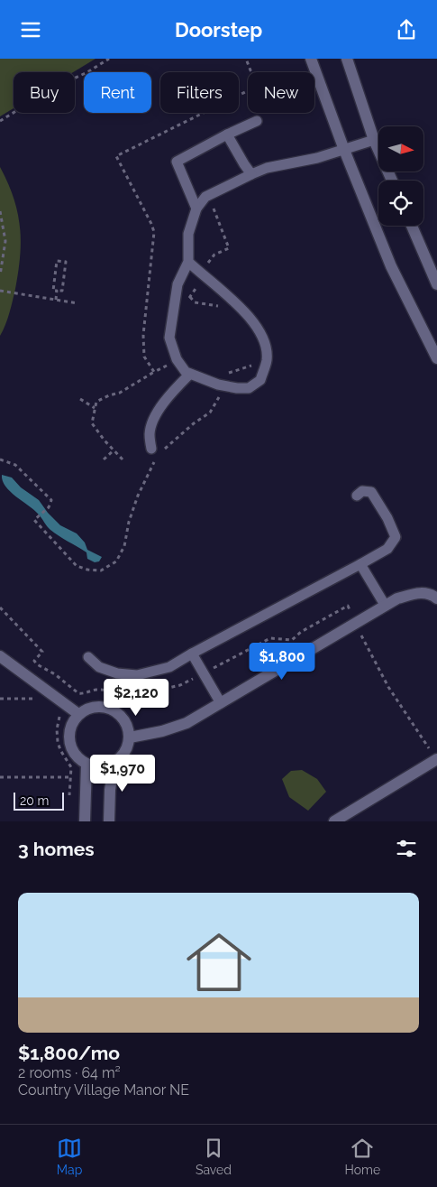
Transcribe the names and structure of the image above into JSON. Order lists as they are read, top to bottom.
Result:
{
  "scale_bar": "20 m",
  "north": "right",
  "page": {
    "header": "Doorstep",
    "chip": [
      "Buy",
      "Rent",
      "Filters",
      "New"
    ],
    "price": ["$1,800", "$2,120", "$1,970"],
    "scale": "20 m",
    "heading": "3 homes",
    "list": [
      {
        "name": "$1,800/mo",
        "note": "2 rooms · 64 m² · Country Village Manor NE"
      }
    ],
    "tabs": ["Map", "Saved", "Home"]
  }
}
